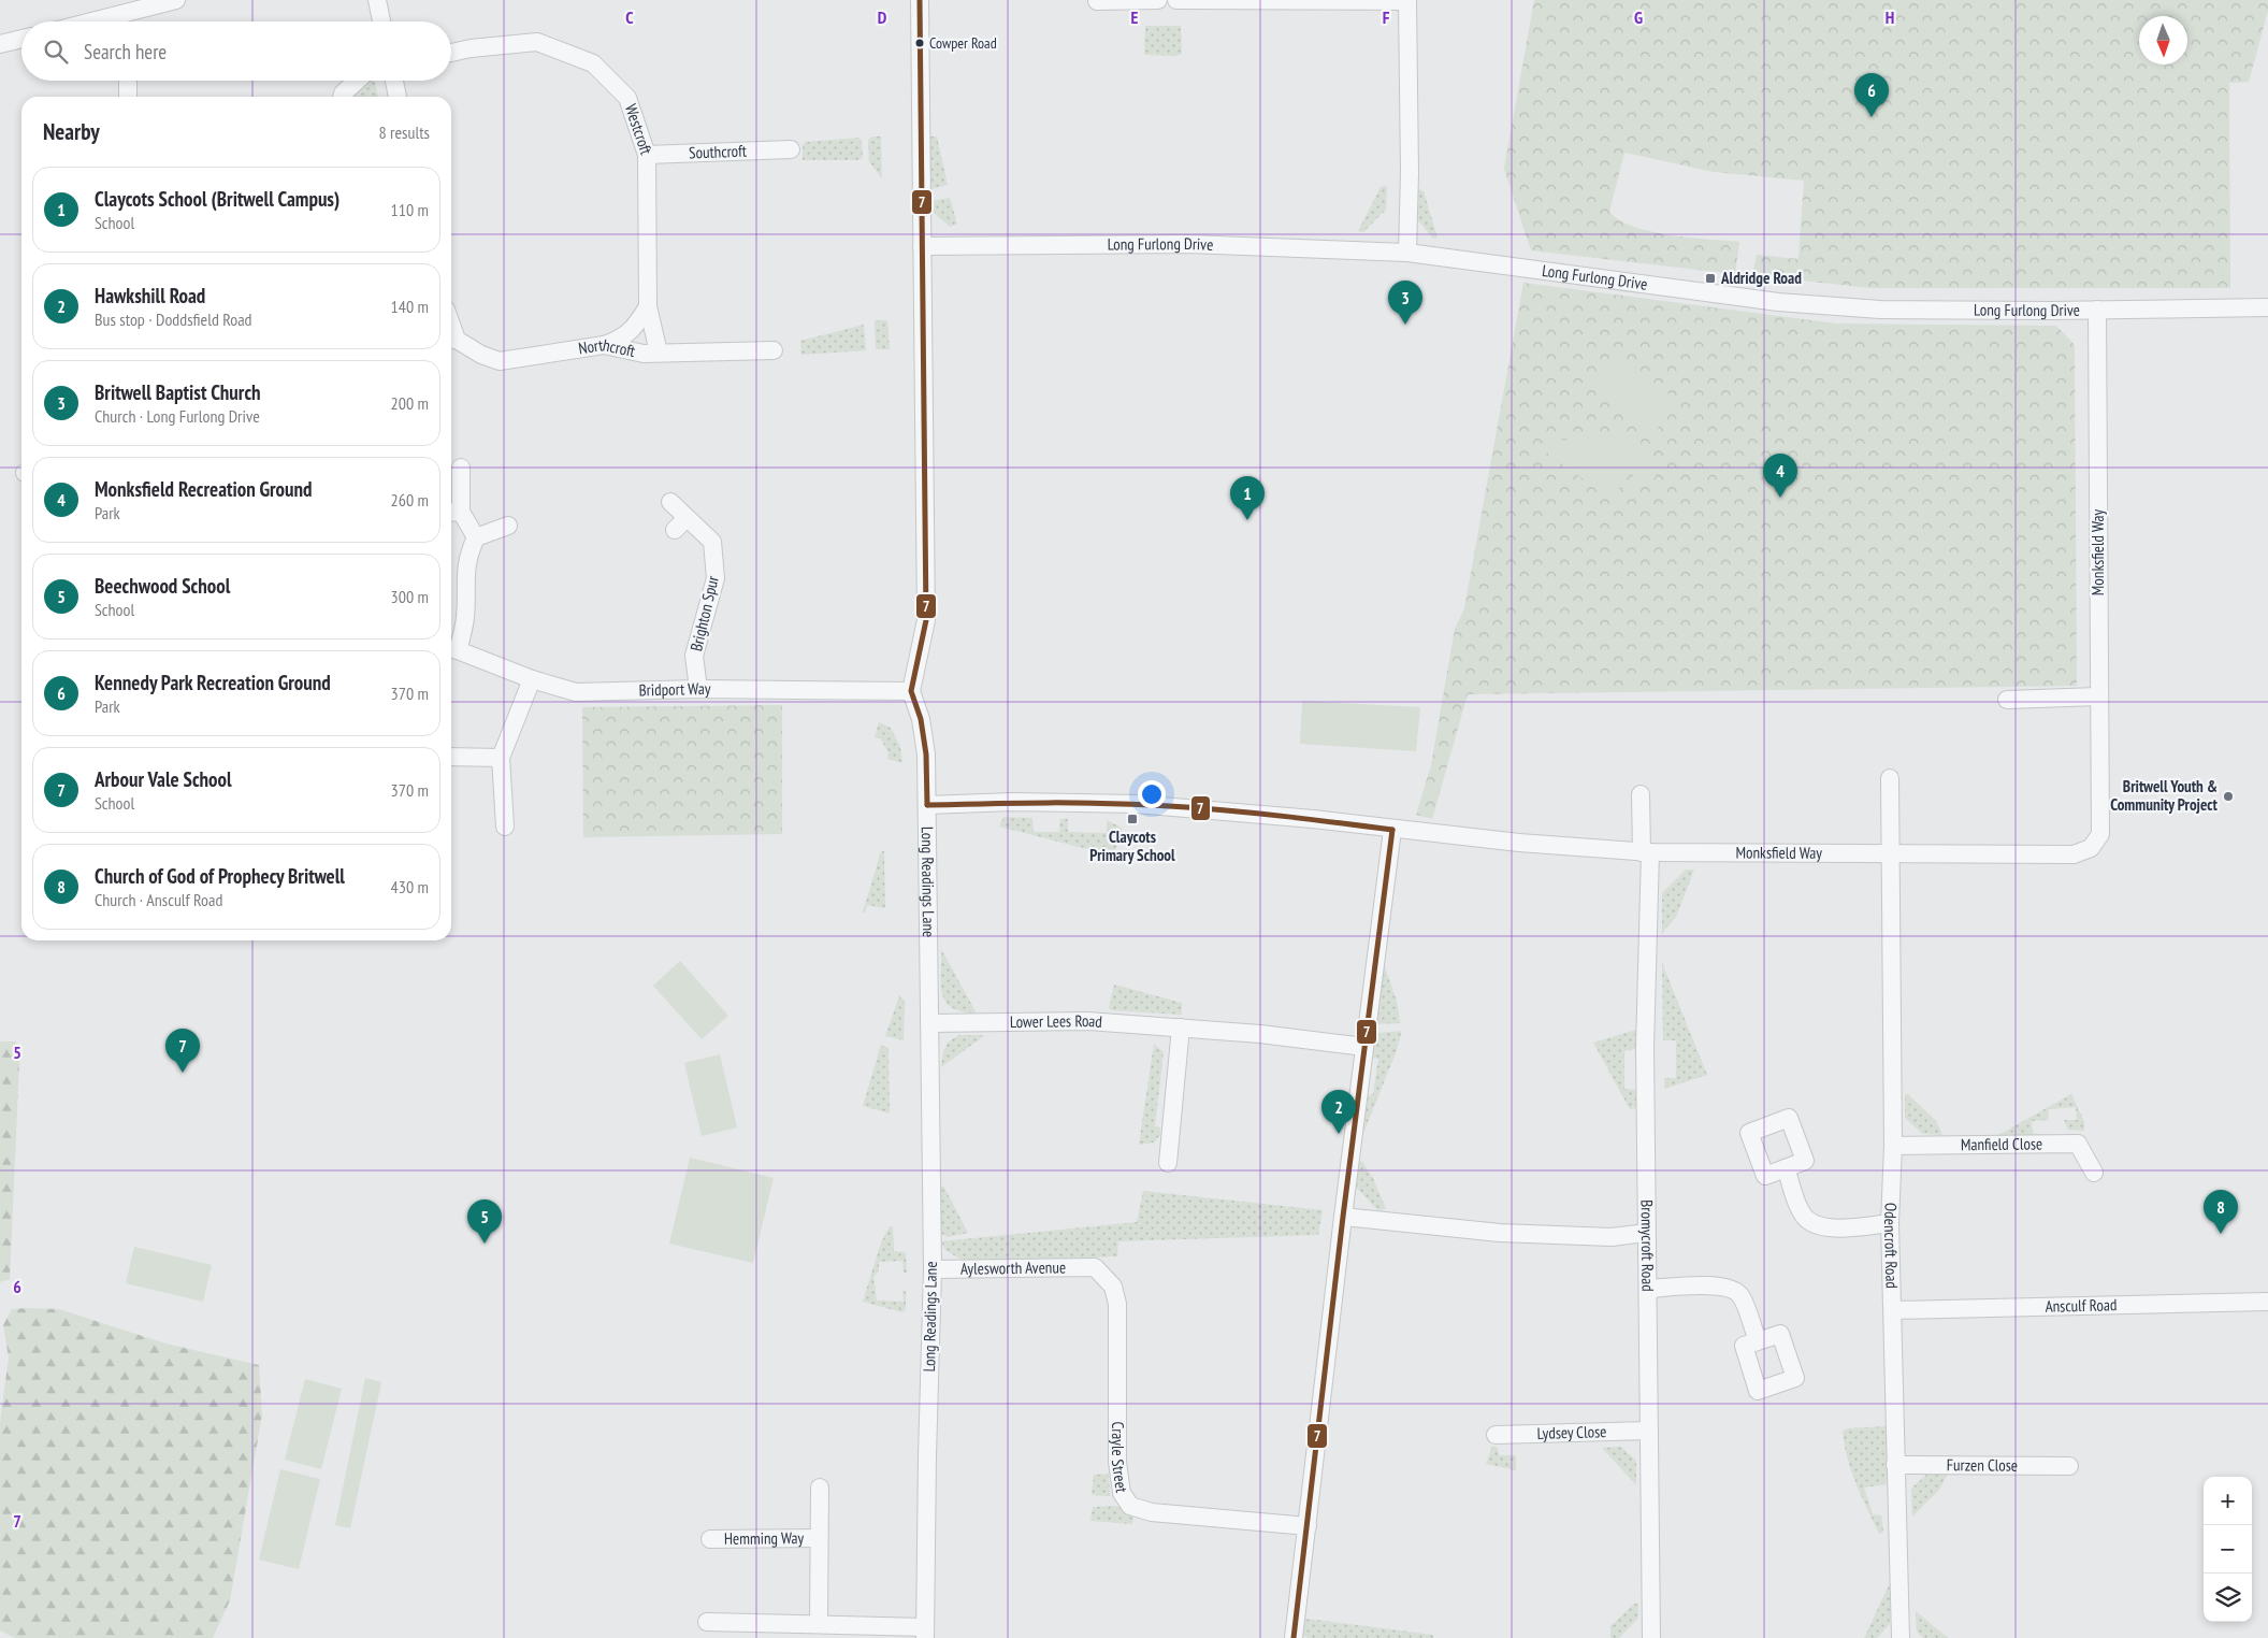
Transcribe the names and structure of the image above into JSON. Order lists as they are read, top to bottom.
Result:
{
  "streets": {
    "street": [
      "Westcroft",
      "Southcroft",
      "Long Furlong Drive",
      "Northcroft",
      "Monksfield Way",
      "Brighton Spur",
      "Bridport Way",
      "Long Readings Lane",
      "Lower Lees Road",
      "Manfield Close",
      "Odencroft Road",
      "Bromycroft Road",
      "Aylesworth Avenue",
      "Ansculf Road",
      "Lydsey Close",
      "Crayle Street",
      "Furzen Close",
      "Hemming Way"
    ]
  },
  "crossings": [
    ["Westcroft", "Southcroft"],
    ["Westcroft", "Northcroft"],
    ["Long Furlong Drive", "Monksfield Way"],
    ["Monksfield Way", "Long Readings Lane"],
    ["Monksfield Way", "Odencroft Road"],
    ["Monksfield Way", "Bromycroft Road"],
    ["Brighton Spur", "Bridport Way"],
    ["Bridport Way", "Long Readings Lane"],
    ["Long Readings Lane", "Lower Lees Road"],
    ["Long Readings Lane", "Aylesworth Avenue"],
    ["Manfield Close", "Odencroft Road"],
    ["Odencroft Road", "Ansculf Road"],
    ["Odencroft Road", "Furzen Close"],
    ["Bromycroft Road", "Lydsey Close"],
    ["Aylesworth Avenue", "Crayle Street"]
  ],
  "places": {
    "other": ["Cowper Road", "Britwell Youth & Community Project"],
    "transit": ["Aldridge Road", "Claycots Primary School"]
  },
  "lines": ["transit line 7"],
  "north": "bottom",
  "page": {
    "search": "Search here",
    "pins": [
      "6",
      "3",
      "4",
      "1",
      "7",
      "2",
      "8",
      "5"
    ],
    "heading": ["Nearby", "8 results"],
    "list": [
      {
        "mark": "1",
        "name": "Claycots School (Britwell Campus)",
        "note": "School",
        "value": "110 m"
      },
      {
        "mark": "2",
        "name": "Hawkshill Road",
        "note": "Bus stop · Doddsfield Road",
        "value": "140 m"
      },
      {
        "mark": "3",
        "name": "Britwell Baptist Church",
        "note": "Church · Long Furlong Drive",
        "value": "200 m"
      },
      {
        "mark": "4",
        "name": "Monksfield Recreation Ground",
        "note": "Park",
        "value": "260 m"
      },
      {
        "mark": "5",
        "name": "Beechwood School",
        "note": "School",
        "value": "300 m"
      },
      {
        "mark": "6",
        "name": "Kennedy Park Recreation Ground",
        "note": "Park",
        "value": "370 m"
      },
      {
        "mark": "7",
        "name": "Arbour Vale School",
        "note": "School",
        "value": "370 m"
      },
      {
        "mark": "8",
        "name": "Church of God of Prophecy Britwell",
        "note": "Church · Ansculf Road",
        "value": "430 m"
      }
    ],
    "map_buttons": ["+", "−"]
  },
  "grid": {
    "columns": [
      "C",
      "D",
      "E",
      "F",
      "G",
      "H"
    ],
    "rows": ["5", "6", "7"]
  }
}
